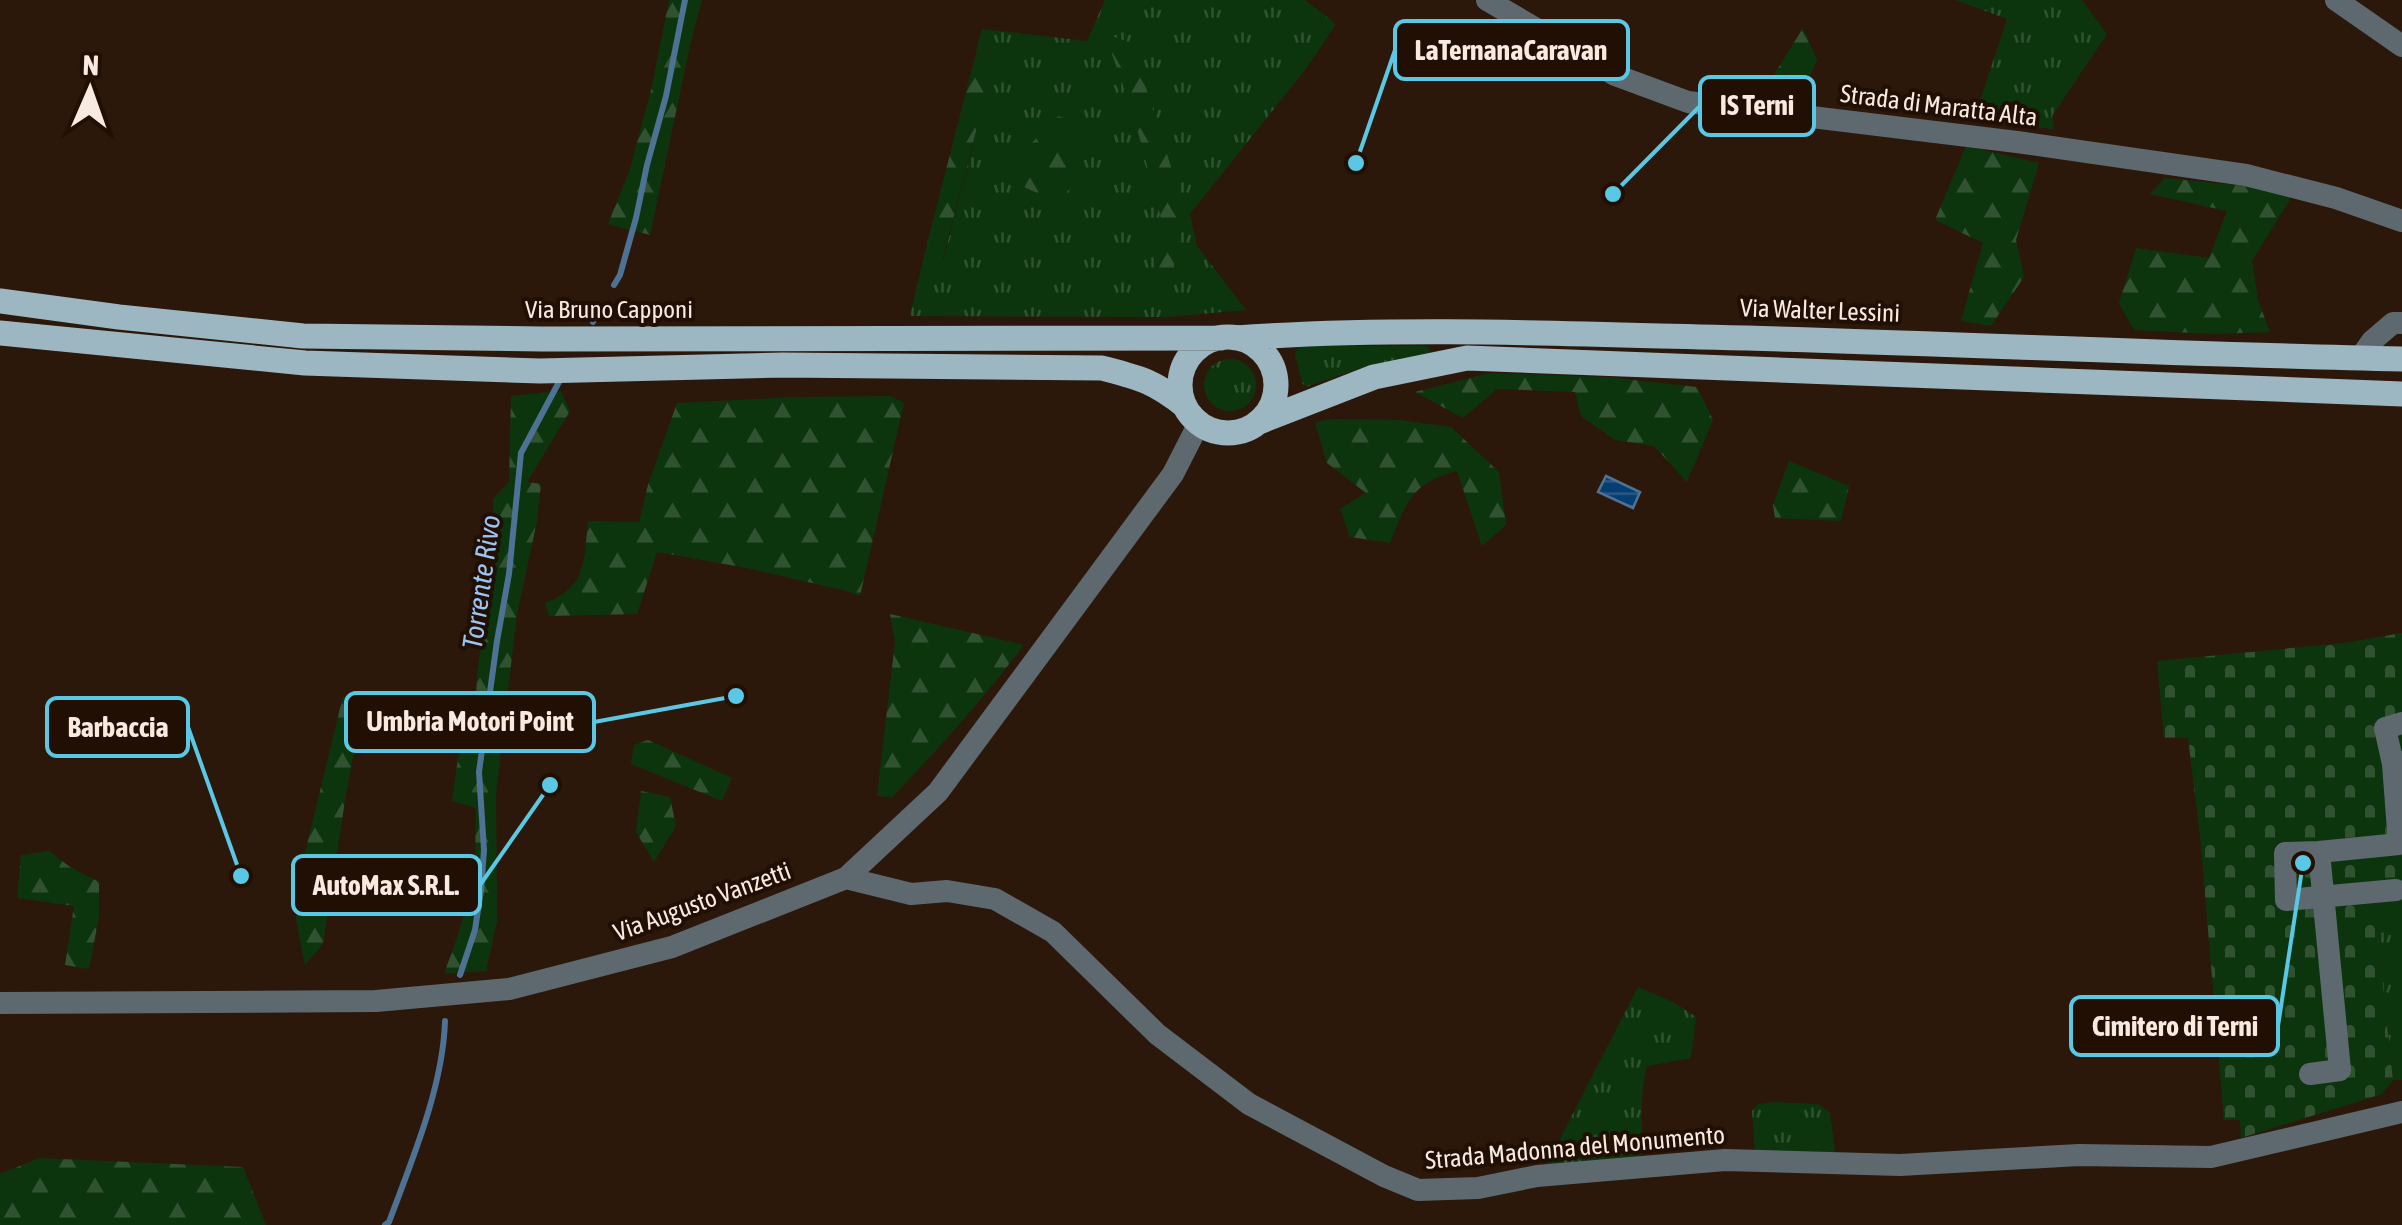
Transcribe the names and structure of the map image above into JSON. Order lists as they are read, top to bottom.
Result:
{
  "streets": {
    "main road": ["Via Bruno Capponi", "Via Walter Lessini"],
    "street": ["Strada di Maratta Alta", "Via Augusto Vanzetti", "Strada Madonna del Monumento"]
  },
  "crossings": [
    ["Via Bruno Capponi", "Via Walter Lessini"],
    ["Via Bruno Capponi", "Via Augusto Vanzetti"],
    ["Via Walter Lessini", "Via Augusto Vanzetti"],
    ["Via Augusto Vanzetti", "Strada Madonna del Monumento"]
  ],
  "water": ["Torrente Rivo"],
  "places": [
    "LaTernanaCaravan",
    "IS Terni",
    "Umbria Motori Point",
    "AutoMax S.R.L.",
    "Cimitero di Terni",
    "Barbaccia"
  ],
  "north": "top"
}
